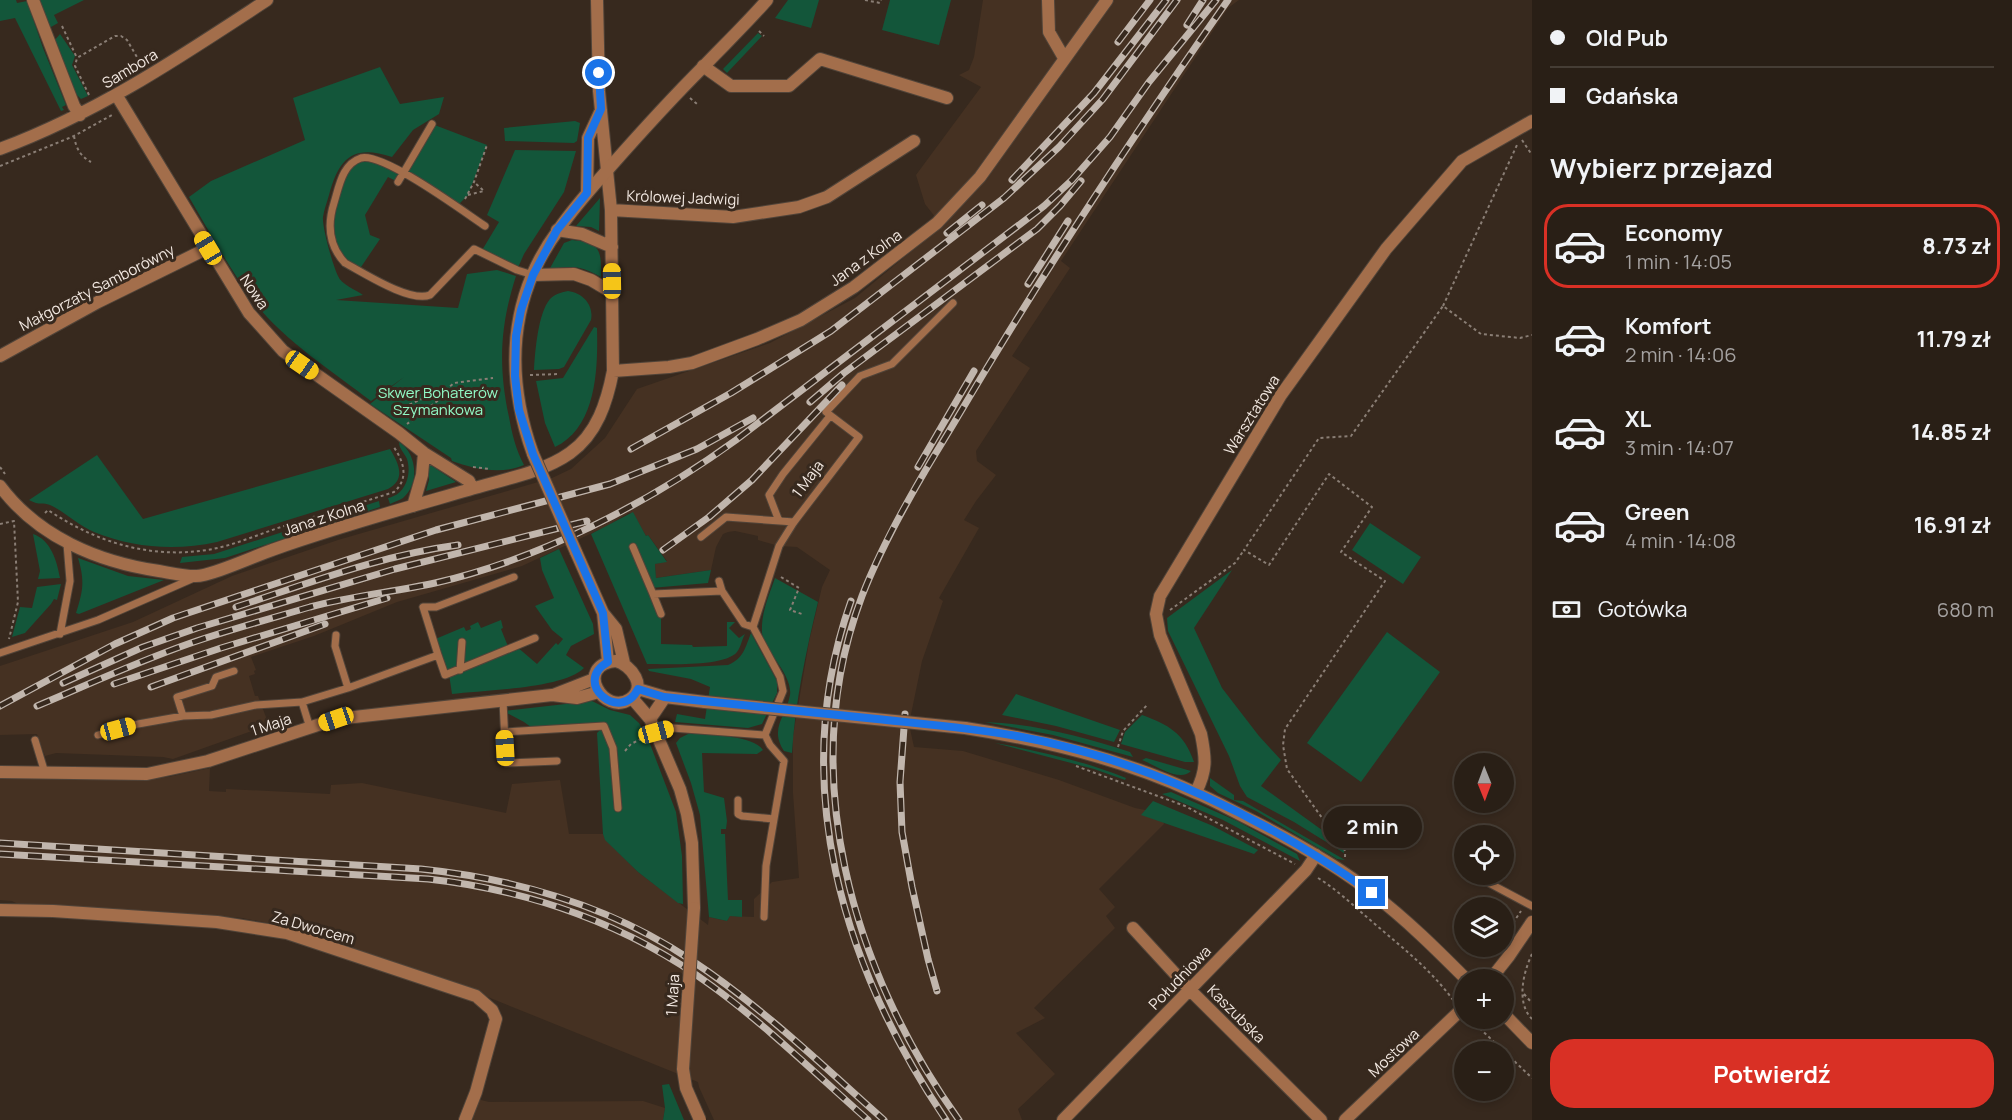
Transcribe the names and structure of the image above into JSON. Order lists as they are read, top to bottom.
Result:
{
  "streets": {
    "street": [
      "Sambora",
      "Królowej Jadwigi",
      "Jana z Kolna",
      "Małgorzaty Samborówny",
      "Nowa",
      "Warsztatowa",
      "1 Maja",
      "Za Dworcem",
      "Południowa",
      "Kaszubska",
      "Mostowa"
    ]
  },
  "crossings": [
    ["Sambora", "Nowa"],
    ["Królowej Jadwigi", "Jana z Kolna"],
    ["Jana z Kolna", "Nowa"],
    ["Małgorzaty Samborówny", "Nowa"],
    ["Południowa", "Kaszubska"]
  ],
  "parks": ["Skwer Bohaterów Szymankowa"],
  "north": "bottom",
  "page": {
    "banner": ["Old Pub", "Gdańska"],
    "heading": "Wybierz przejazd",
    "list": [
      {
        "name": "Economy",
        "note": "1 min · 14:05",
        "value": "8.73 zł"
      },
      {
        "name": "Komfort",
        "note": "2 min · 14:06",
        "value": "11.79 zł"
      },
      {
        "name": "XL",
        "note": "3 min · 14:07",
        "value": "14.85 zł"
      },
      {
        "name": "Green",
        "note": "4 min · 14:08",
        "value": "16.91 zł"
      }
    ],
    "pay": ["Gotówka", "680 m"],
    "map_buttons": ["+", "−"],
    "bubble": "2 min",
    "buttons": "Potwierdź"
  }
}
